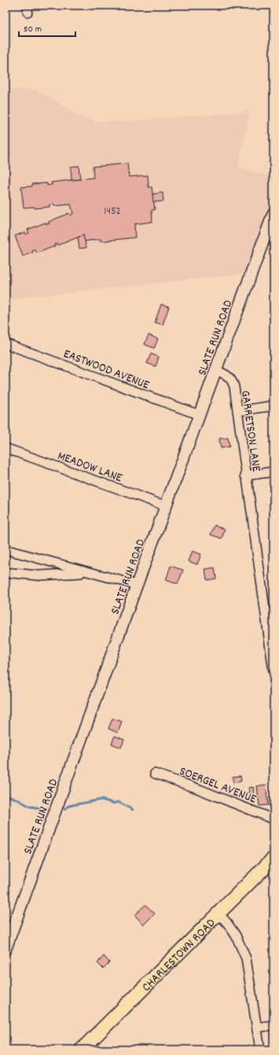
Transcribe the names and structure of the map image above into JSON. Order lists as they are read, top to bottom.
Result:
{
  "streets": {
    "main road": ["CHARLESTOWN ROAD"],
    "street": [
      "SLATE RUN ROAD",
      "EASTWOOD AVENUE",
      "GARRETSON LANE",
      "MEADOW LANE",
      "SOERGEL AVENUE"
    ]
  },
  "crossings": [
    ["SLATE RUN ROAD", "EASTWOOD AVENUE"],
    ["SLATE RUN ROAD", "GARRETSON LANE"],
    ["SLATE RUN ROAD", "MEADOW LANE"]
  ],
  "house_numbers": ["1452"],
  "scale_bar": "50 m"
}
